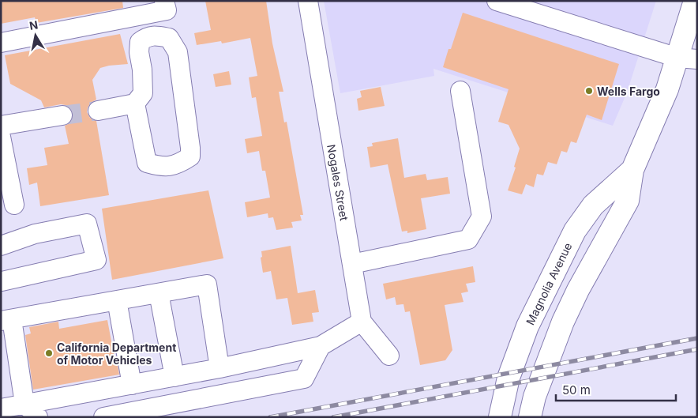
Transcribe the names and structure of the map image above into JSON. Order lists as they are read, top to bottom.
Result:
{
  "streets": {
    "main road": ["Magnolia Avenue"],
    "street": ["Nogales Street"]
  },
  "places": ["Wells Fargo", "California Department of Motor Vehicles"],
  "scale_bar": "50 m",
  "north": "top"
}
